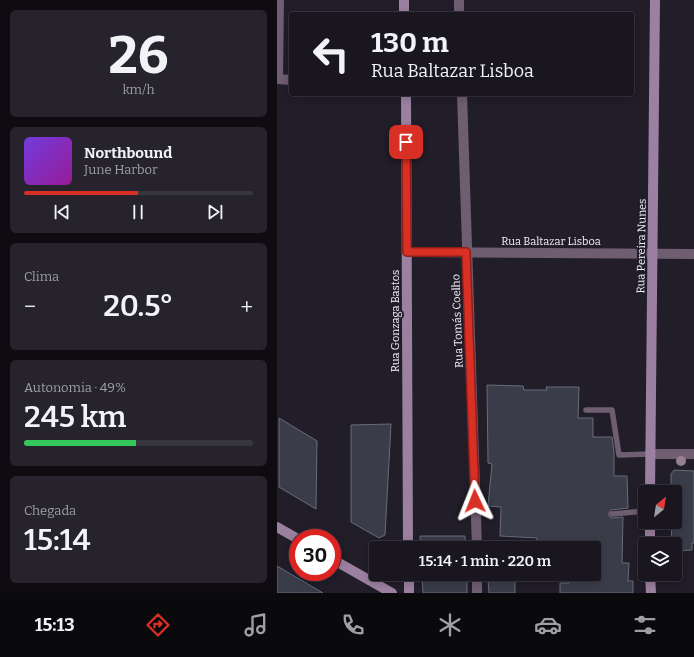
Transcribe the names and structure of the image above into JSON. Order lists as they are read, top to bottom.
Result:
{
  "streets": {
    "main road": ["Rua Pereira Nunes", "Rua Gonzaga Bastos"],
    "street": ["Rua Baltazar Lisboa", "Rua Tomás Coelho"]
  },
  "crossings": [
    ["Rua Baltazar Lisboa", "Rua Pereira Nunes"],
    ["Rua Baltazar Lisboa", "Rua Gonzaga Bastos"],
    ["Rua Baltazar Lisboa", "Rua Tomás Coelho"]
  ],
  "north": "top right",
  "page": {
    "tile": [
      ["26", "km/h"],
      "Clima",
      ["Autonomia · 49%", "245 km"],
      ["Chegada", "15:14"]
    ],
    "turn": ["130 m", "Rua Baltazar Lisboa"],
    "song": ["Northbound", "June Harbor"],
    "heat": ["−", "20.5°", "+"],
    "limit": "30",
    "trip": "15:14 · 1 min · 220 m",
    "tabs": "15:13"
  }
}
